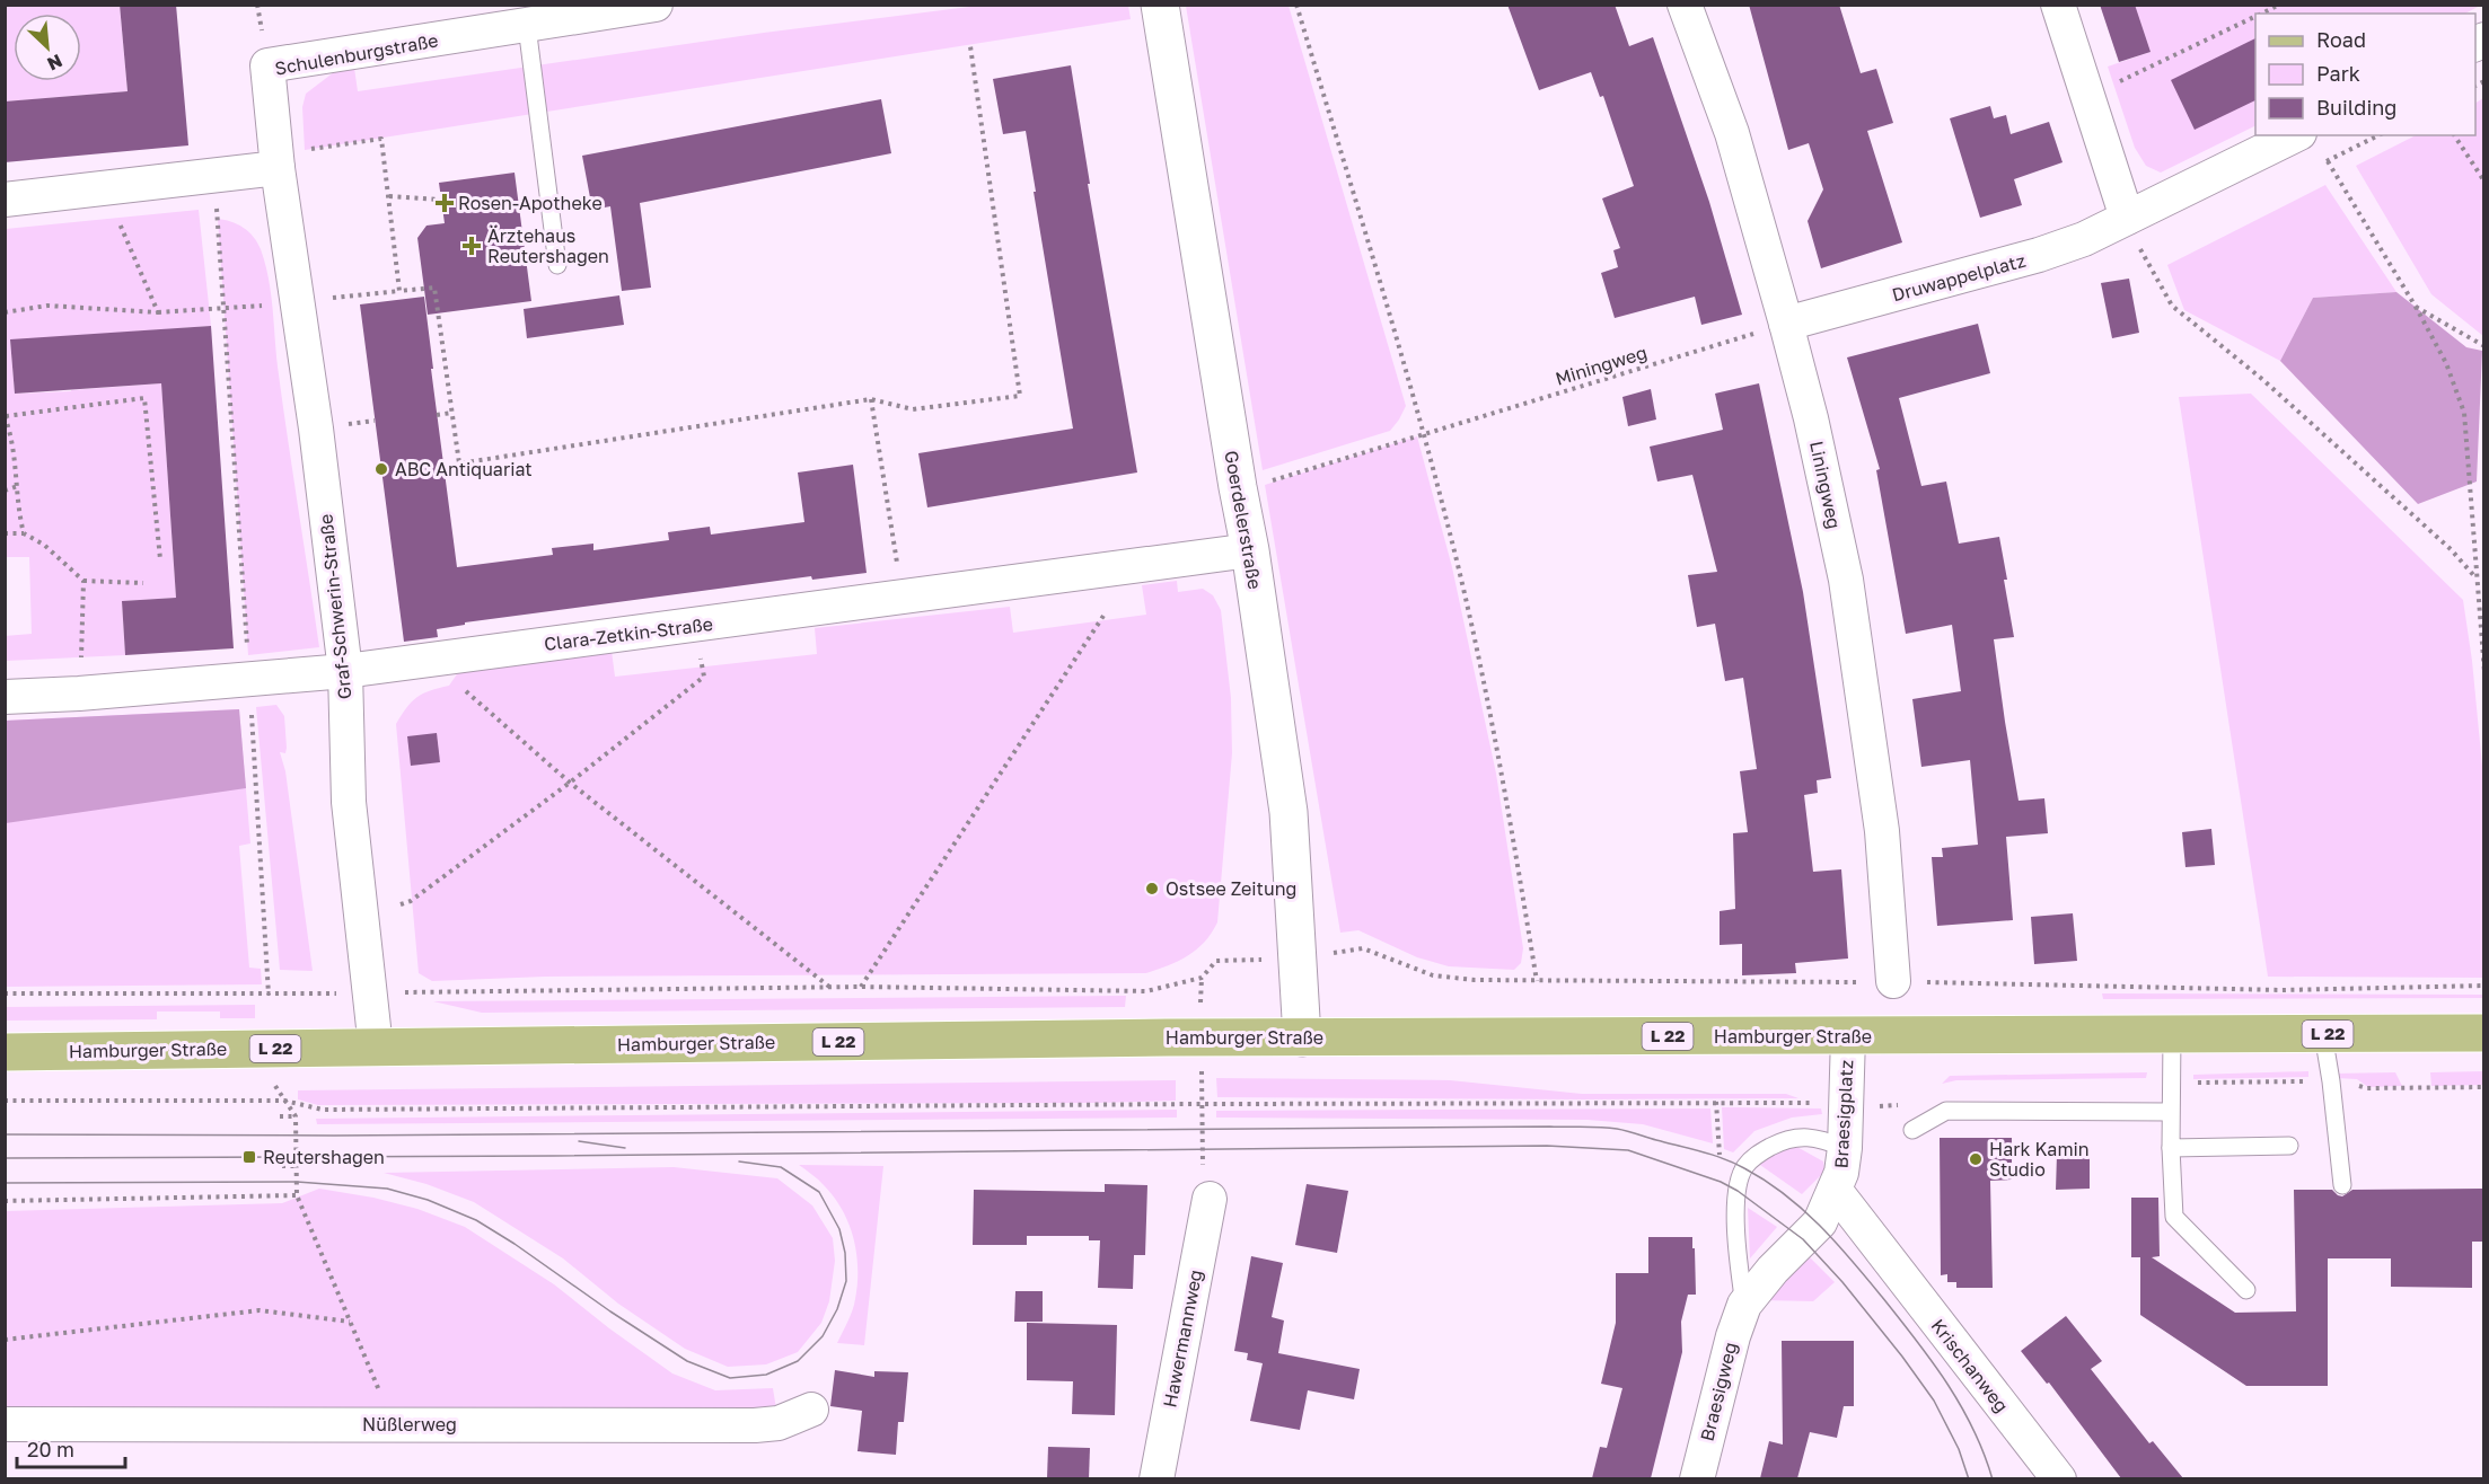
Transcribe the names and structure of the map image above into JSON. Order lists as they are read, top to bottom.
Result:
{
  "streets": {
    "main road": ["L 22", "Hamburger Straße"],
    "street": [
      "Schulenburgstraße",
      "Druwappelplatz",
      "Liningweg",
      "Goerdelerstraße",
      "Graf-Schwerin-Straße",
      "Clara-Zetkin-Straße",
      "Braesigplatz",
      "Hawermannweg",
      "Krischanweg",
      "Braesigweg",
      "Nüßlerweg"
    ],
    "path": ["Miningweg"]
  },
  "crossings": [
    ["Schulenburgstraße", "Graf-Schwerin-Straße"],
    ["Druwappelplatz", "Miningweg"],
    ["Druwappelplatz", "Liningweg"],
    ["Miningweg", "Liningweg"],
    ["Goerdelerstraße", "Clara-Zetkin-Straße"],
    ["Goerdelerstraße", "Hamburger Straße"],
    ["Graf-Schwerin-Straße", "Clara-Zetkin-Straße"],
    ["Graf-Schwerin-Straße", "Hamburger Straße"],
    ["Hamburger Straße", "Braesigplatz"],
    ["Braesigplatz", "Krischanweg"],
    ["Braesigplatz", "Braesigweg"]
  ],
  "places": {
    "health": ["Rosen-Apotheke", "Ärztehaus Reutershagen"],
    "other": ["ABC Antiquariat", "Ostsee Zeitung", "Hark Kamin Studio"],
    "transit": ["Reutershagen"]
  },
  "legend": ["Road", "Park", "Building"],
  "scale_bar": "20 m",
  "north": "bottom right"
}
